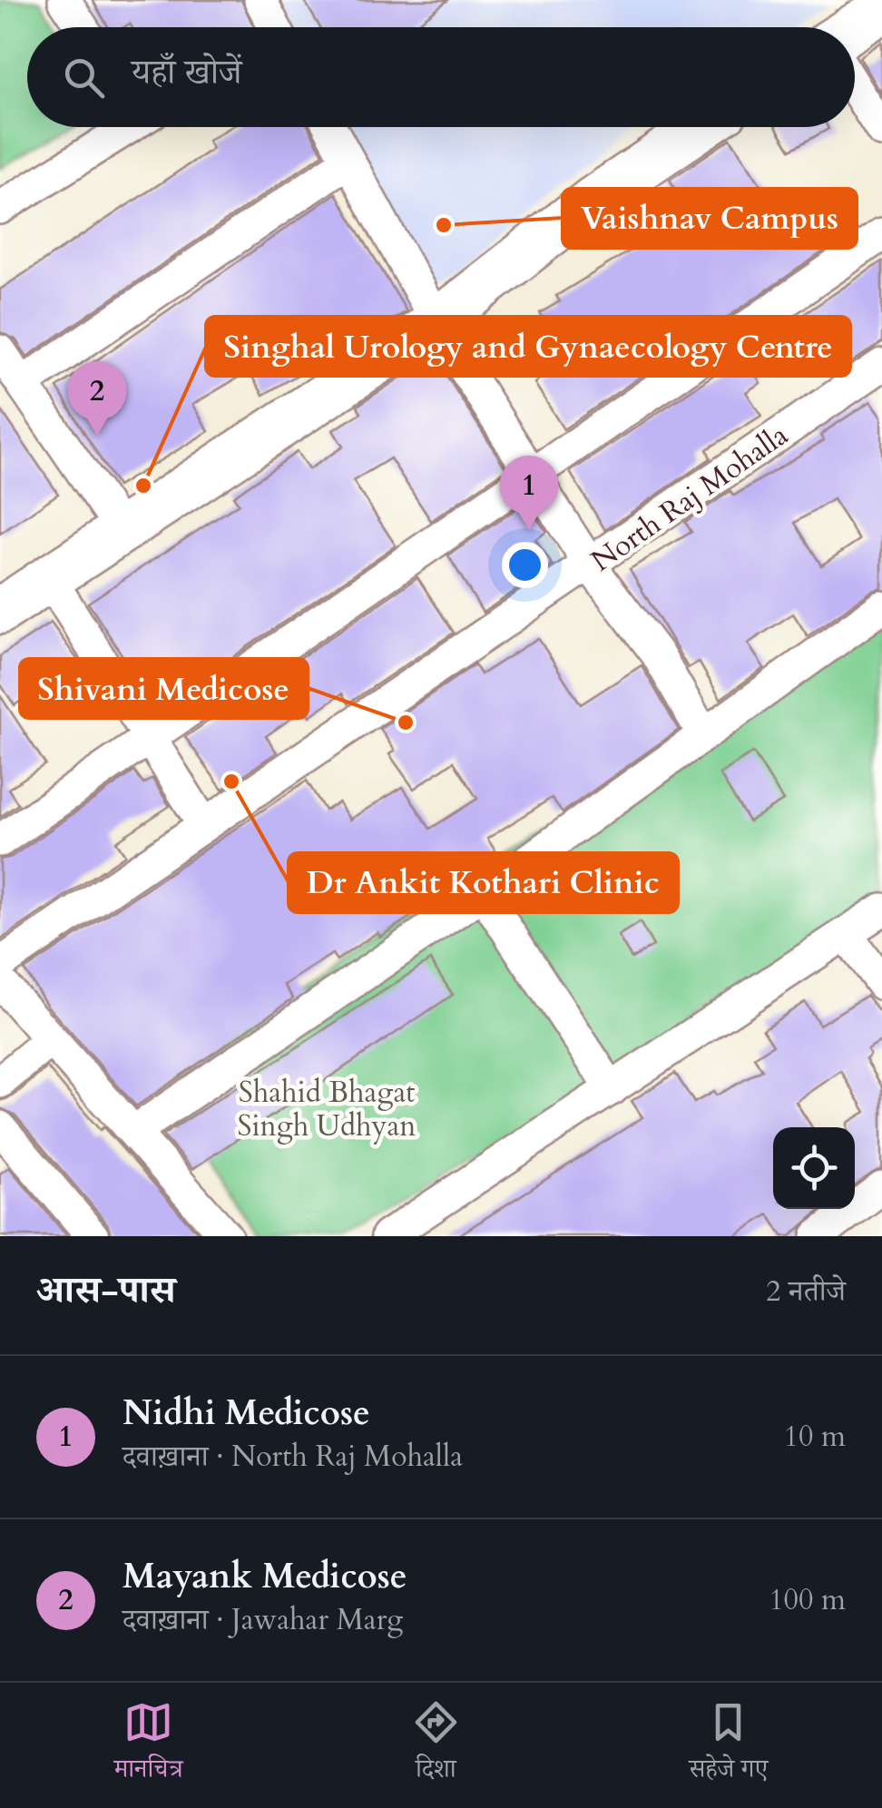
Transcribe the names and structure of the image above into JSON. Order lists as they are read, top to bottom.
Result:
{
  "streets": {
    "street": ["North Raj Mohalla"]
  },
  "parks": ["Shahid Bhagat Singh Udhyan"],
  "places": [
    "Vaishnav Campus",
    "Singhal Urology and Gynaecology Centre",
    "Shivani Medicose",
    "Dr Ankit Kothari Clinic"
  ],
  "page": {
    "search": "यहाँ खोजें",
    "pins": ["2", "1"],
    "heading": ["आस-पास", "2 नतीजे"],
    "list": [
      {
        "mark": "1",
        "name": "Nidhi Medicose",
        "note": "दवाख़ाना · North Raj Mohalla",
        "value": "10 m"
      },
      {
        "mark": "2",
        "name": "Mayank Medicose",
        "note": "दवाख़ाना · Jawahar Marg",
        "value": "100 m"
      }
    ],
    "nav": ["मानचित्र", "दिशा", "सहेजे गए"]
  }
}
